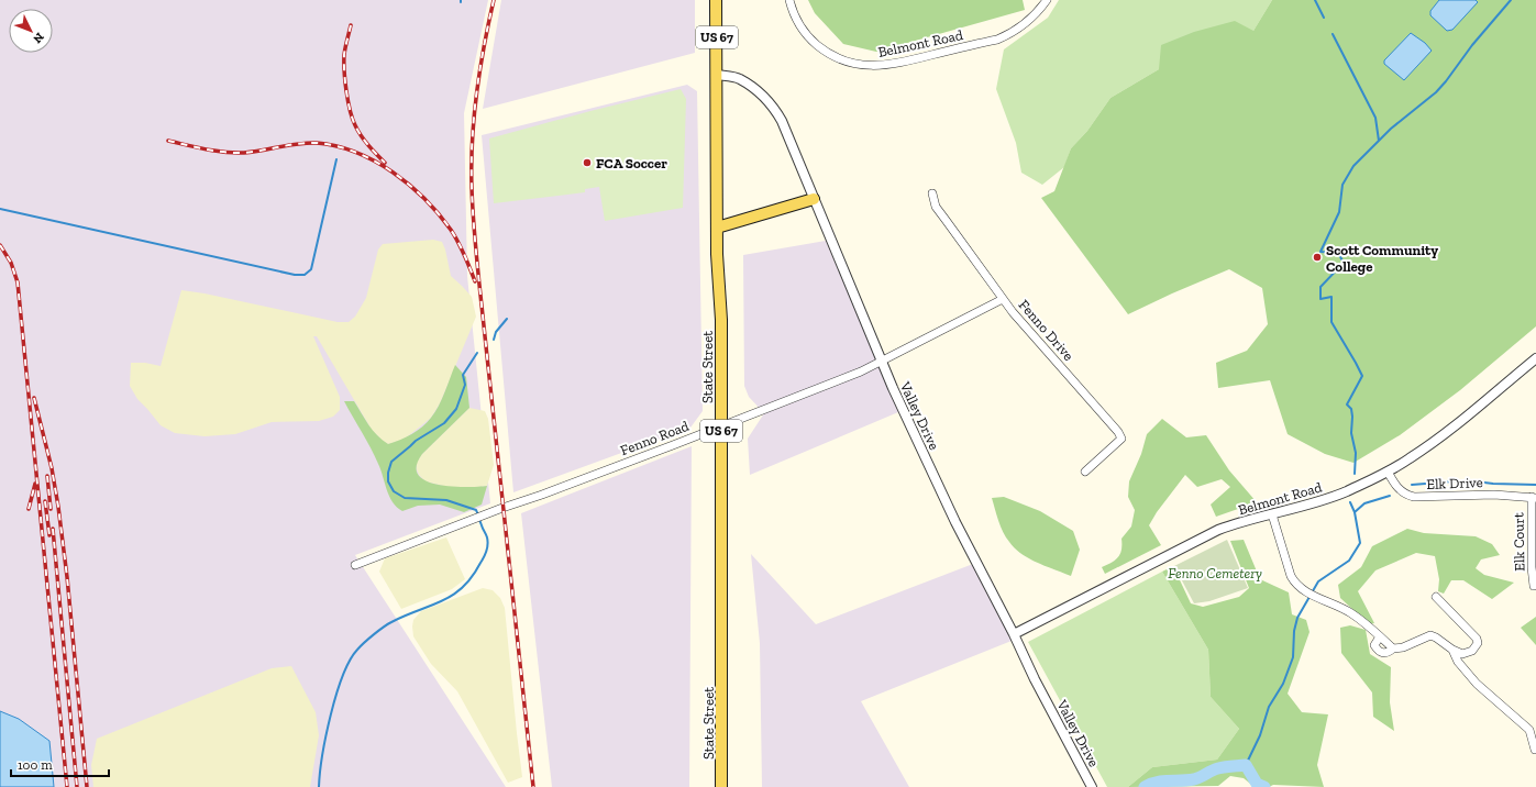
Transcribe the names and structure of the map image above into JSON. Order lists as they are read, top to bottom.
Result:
{
  "streets": {
    "main road": ["US 67", "State Street"],
    "street": [
      "Belmont Road",
      "Fenno Drive",
      "Valley Drive",
      "Fenno Road",
      "Elk Drive",
      "Elk Court"
    ]
  },
  "crossings": [
    ["Belmont Road", "Valley Drive"],
    ["Belmont Road", "Elk Drive"],
    ["Fenno Drive", "Fenno Road"],
    ["State Street", "Valley Drive"],
    ["State Street", "Fenno Road"],
    ["Valley Drive", "Fenno Road"],
    ["Elk Drive", "Elk Court"]
  ],
  "parks": ["Fenno Cemetery"],
  "places": ["FCA Soccer", "Scott Community College"],
  "scale_bar": "100 m",
  "north": "bottom right"
}
